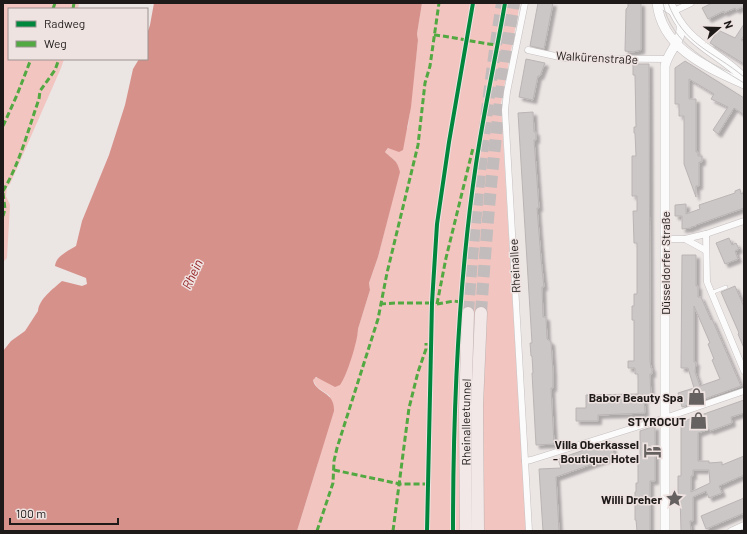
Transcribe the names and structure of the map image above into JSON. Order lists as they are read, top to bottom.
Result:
{
  "streets": {
    "highway": ["Rheinalleetunnel"],
    "street": ["Walkürenstraße", "Düsseldorfer Straße", "Rheinallee"]
  },
  "crossings": [
    ["Walkürenstraße", "Düsseldorfer Straße"]
  ],
  "water": ["Rhein"],
  "places": {
    "shop": ["Babor Beauty Spa", "STYROCUT"],
    "hotel": ["Villa Oberkassel - Boutique Hotel"],
    "place": ["Willi Dreher"]
  },
  "legend": ["Radweg", "Weg"],
  "scale_bar": "100 m",
  "north": "right"
}
